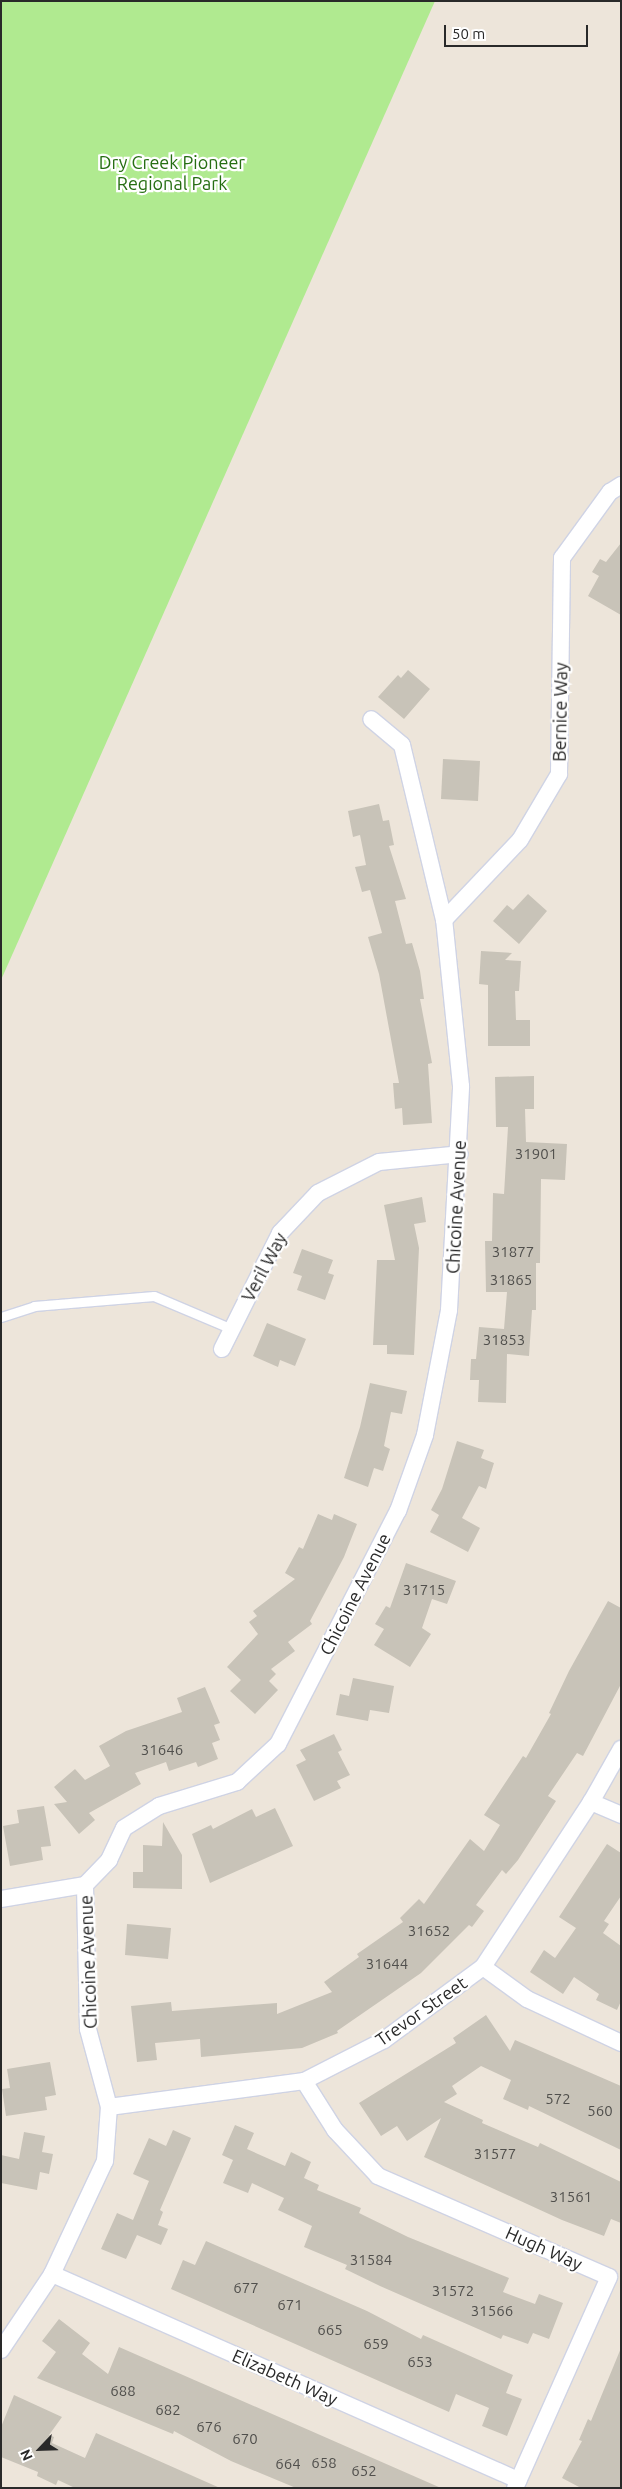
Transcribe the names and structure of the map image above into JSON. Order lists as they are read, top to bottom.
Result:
{
  "streets": {
    "street": [
      "Bernice Way",
      "Chicoine Avenue",
      "Veril Way",
      "Trevor Street",
      "Hugh Way",
      "Elizabeth Way"
    ]
  },
  "crossings": [
    ["Bernice Way", "Chicoine Avenue"],
    ["Chicoine Avenue", "Veril Way"],
    ["Chicoine Avenue", "Trevor Street"],
    ["Chicoine Avenue", "Elizabeth Way"],
    ["Trevor Street", "Hugh Way"],
    ["Hugh Way", "Elizabeth Way"]
  ],
  "parks": ["Dry Creek Pioneer Regional Park"],
  "house_numbers": [
    "31901",
    "31877",
    "31865",
    "31853",
    "31715",
    "31646",
    "31652",
    "31644",
    "572",
    "560",
    "31577",
    "31561",
    "31584",
    "677",
    "31572",
    "671",
    "31566",
    "665",
    "659",
    "653",
    "688",
    "682",
    "676",
    "670",
    "658",
    "664",
    "652"
  ],
  "scale_bar": "50 m",
  "north": "bottom left"
}
